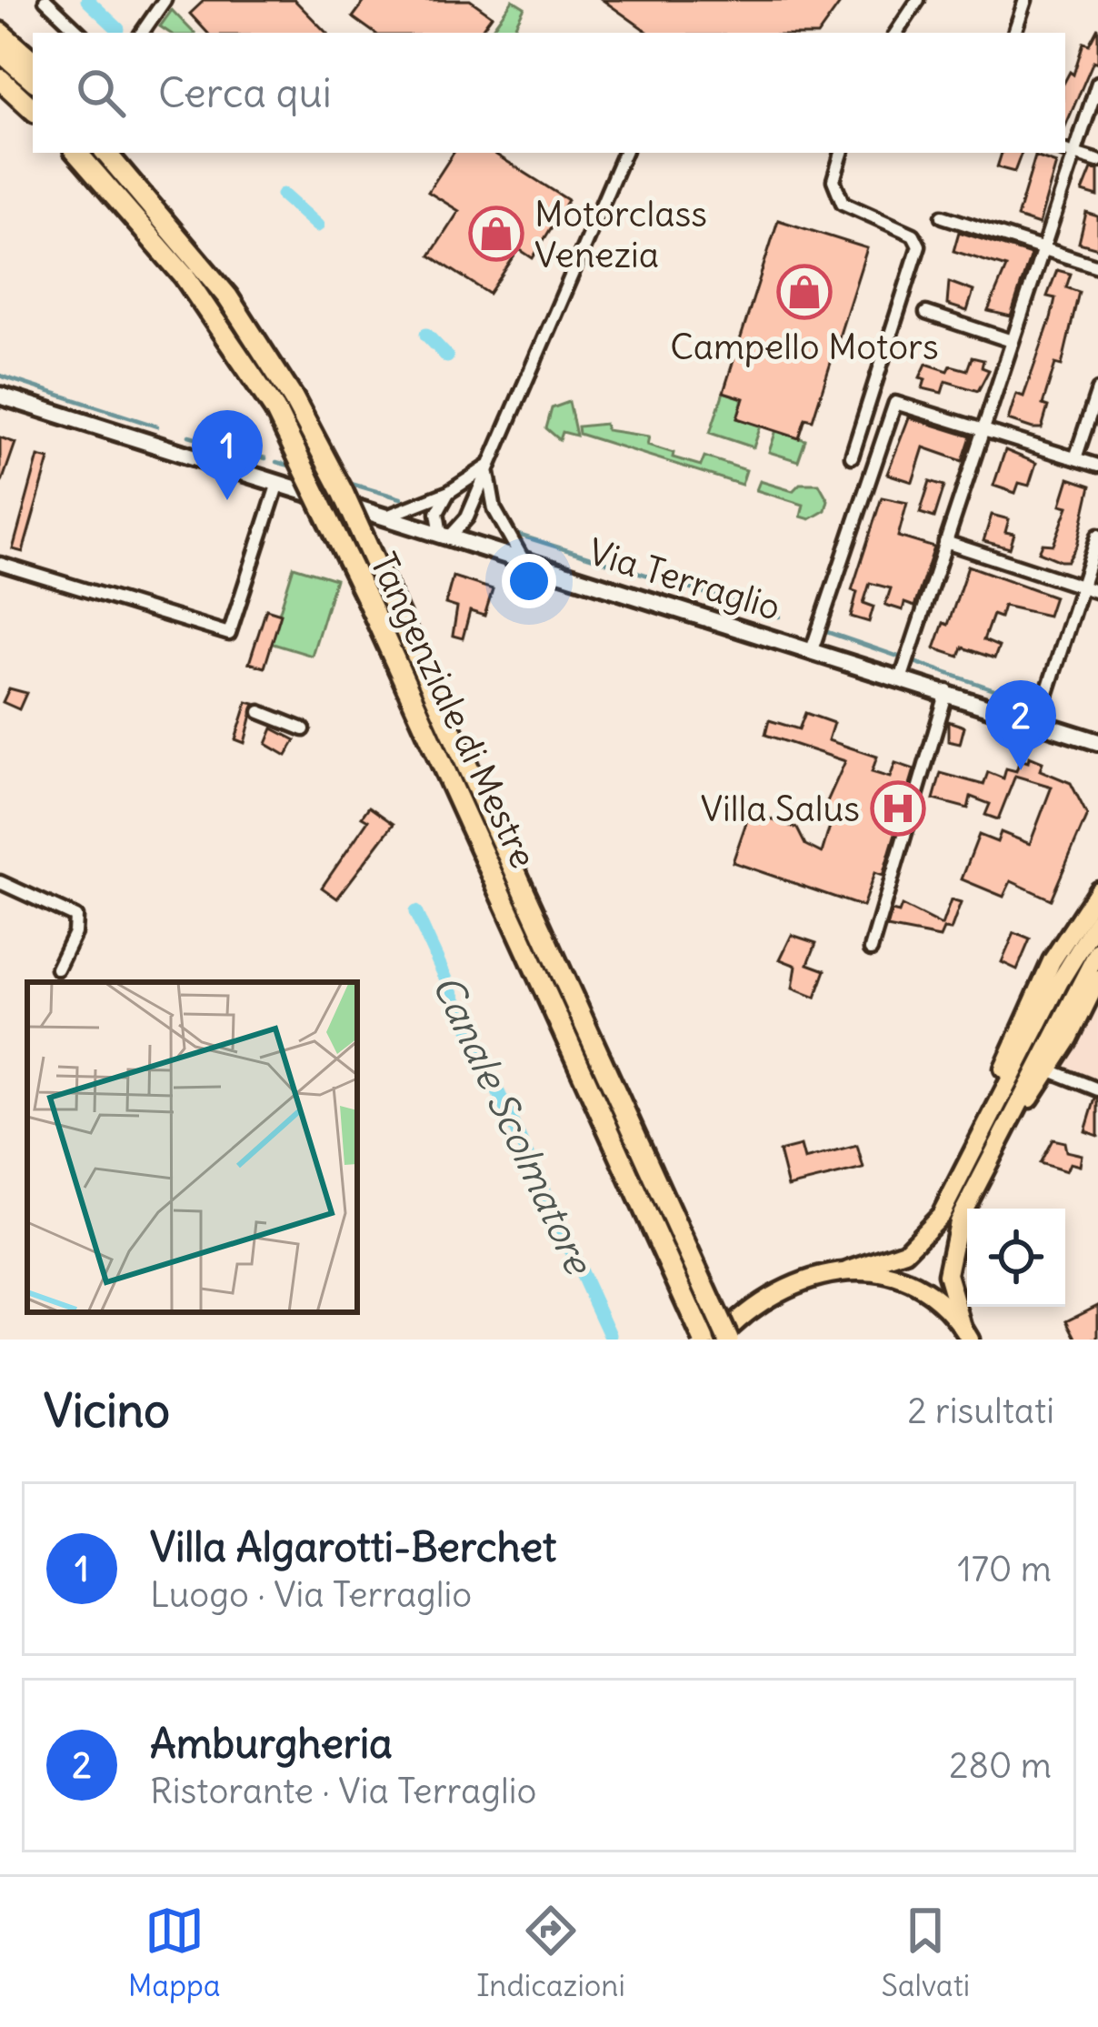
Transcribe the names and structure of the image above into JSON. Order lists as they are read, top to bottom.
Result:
{
  "streets": {
    "highway": ["Tangenziale di Mestre"],
    "main road": ["Via Terraglio"]
  },
  "water": ["Canale Scolmatore"],
  "places": {
    "shop": ["Motorclass Venezia", "Campello Motors"],
    "hospital": ["Villa Salus"]
  },
  "page": {
    "search": "Cerca qui",
    "pins": ["1", "2"],
    "heading": ["Vicino", "2 risultati"],
    "list": [
      {
        "mark": "1",
        "name": "Villa Algarotti-Berchet",
        "note": "Luogo · Via Terraglio",
        "value": "170 m"
      },
      {
        "mark": "2",
        "name": "Amburgheria",
        "note": "Ristorante · Via Terraglio",
        "value": "280 m"
      }
    ],
    "nav": ["Mappa", "Indicazioni", "Salvati"]
  }
}
